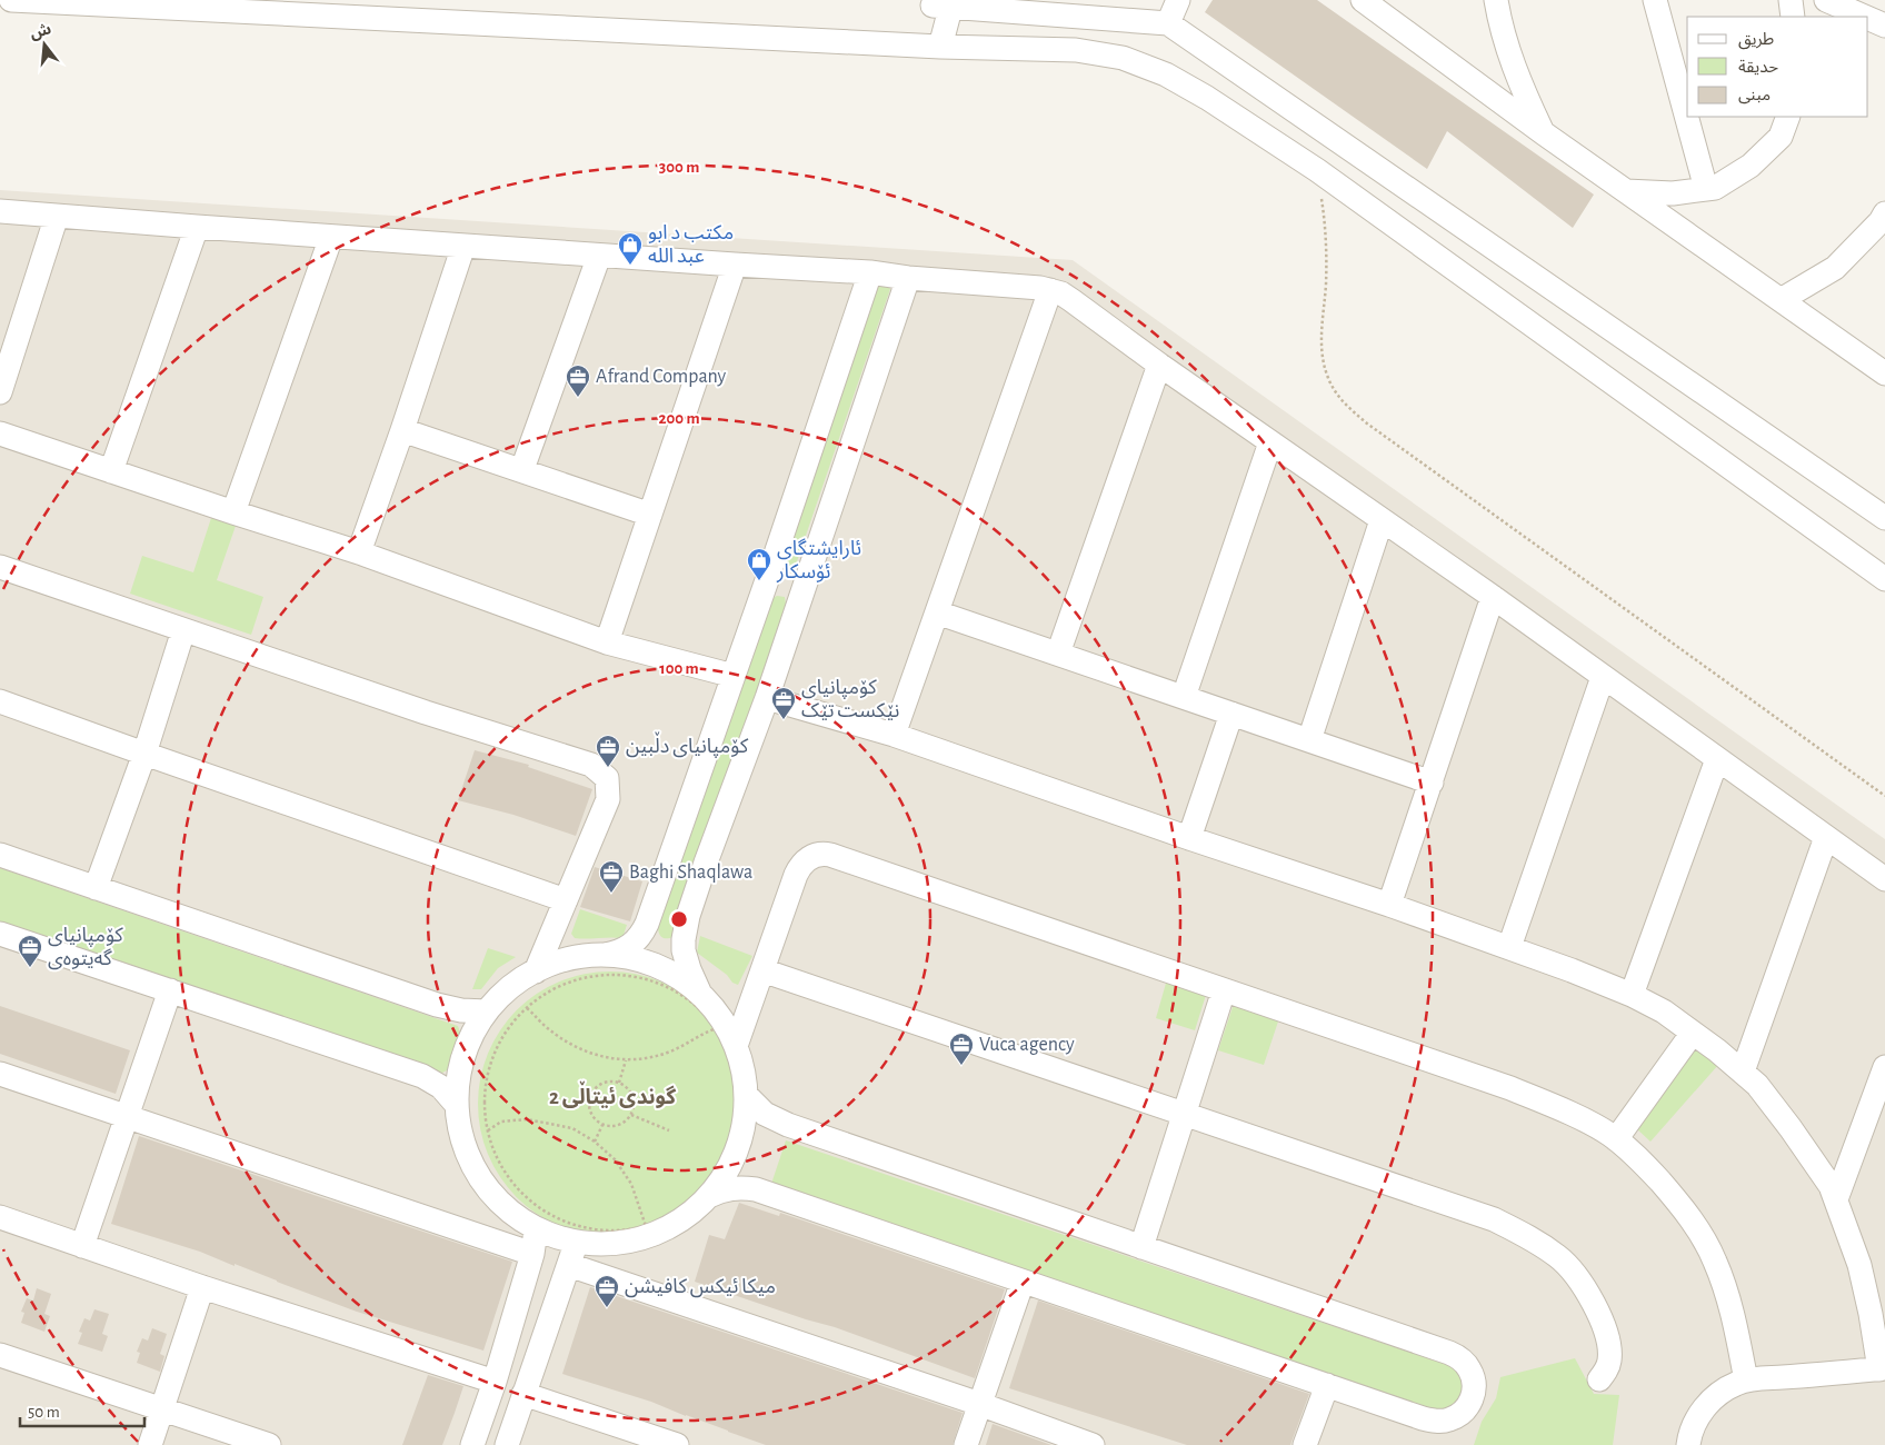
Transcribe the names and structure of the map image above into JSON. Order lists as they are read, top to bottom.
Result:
{
  "districts": ["گوندی ئیتاڵی 2"],
  "places": {
    "shop": ["مكتب د ابو عبد الله", "ئارایشتگای ئۆسکار"],
    "office": [
      "Afrand Company",
      "کۆمپانیای نێکست تێک",
      "کۆمپانیای دڵبین",
      "Baghi Shaqlawa",
      "کۆمپانیای گەیتوەی",
      "Vuca agency",
      "میکا ئیکس کافیشن"
    ]
  },
  "legend": ["طريق", "حديقة", "مبنى"],
  "scale_bar": "50 m",
  "north": "top",
  "rings": ["300 m", "200 m", "100 m"]
}
